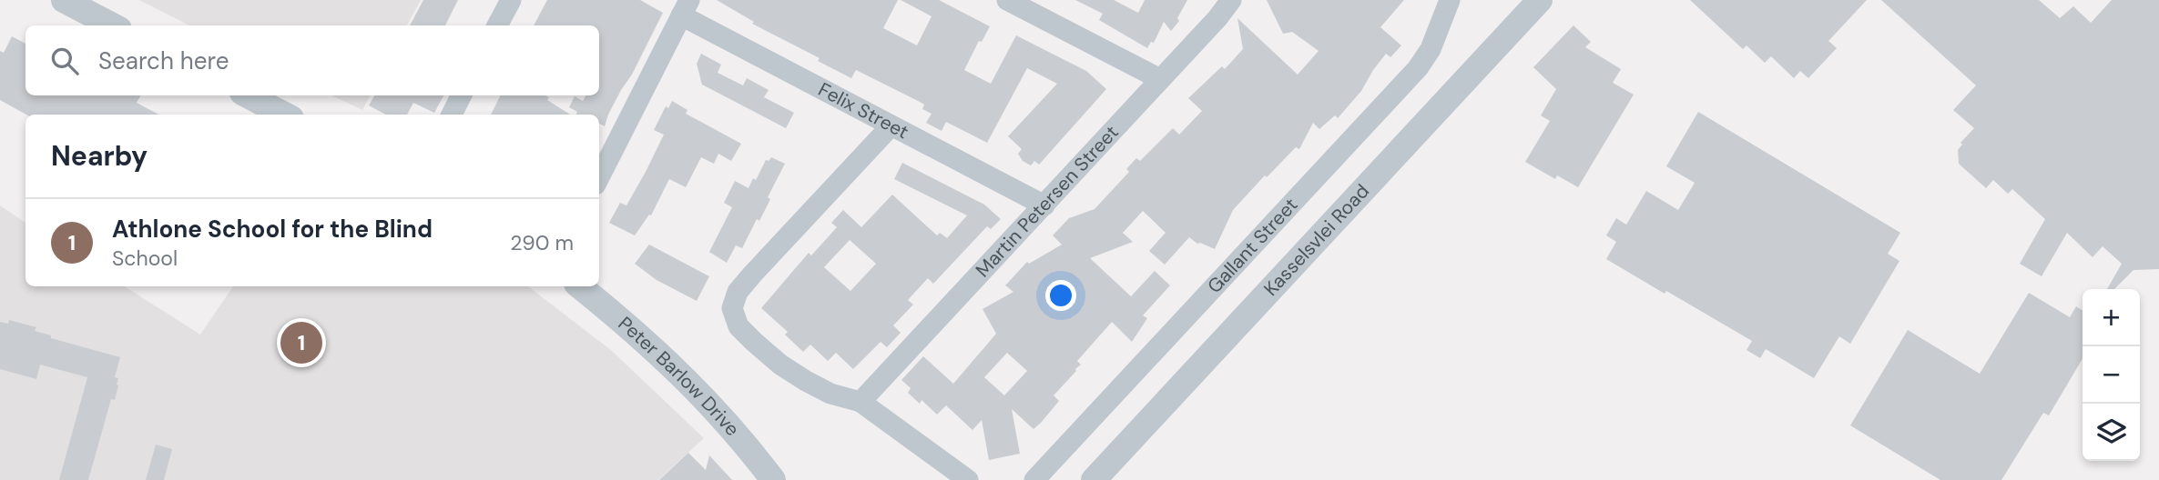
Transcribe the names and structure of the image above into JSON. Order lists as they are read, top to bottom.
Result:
{
  "streets": {
    "street": [
      "Felix Street",
      "Martin Petersen Street",
      "Kasselsvlei Road",
      "Gallant Street",
      "Peter Barlow Drive"
    ]
  },
  "crossings": [
    ["Felix Street", "Martin Petersen Street"]
  ],
  "page": {
    "search": "Search here",
    "heading": "Nearby",
    "list": [
      {
        "mark": "1",
        "name": "Athlone School for the Blind",
        "note": "School",
        "value": "290 m"
      }
    ],
    "map_buttons": ["+", "−"],
    "pins": "1"
  }
}
